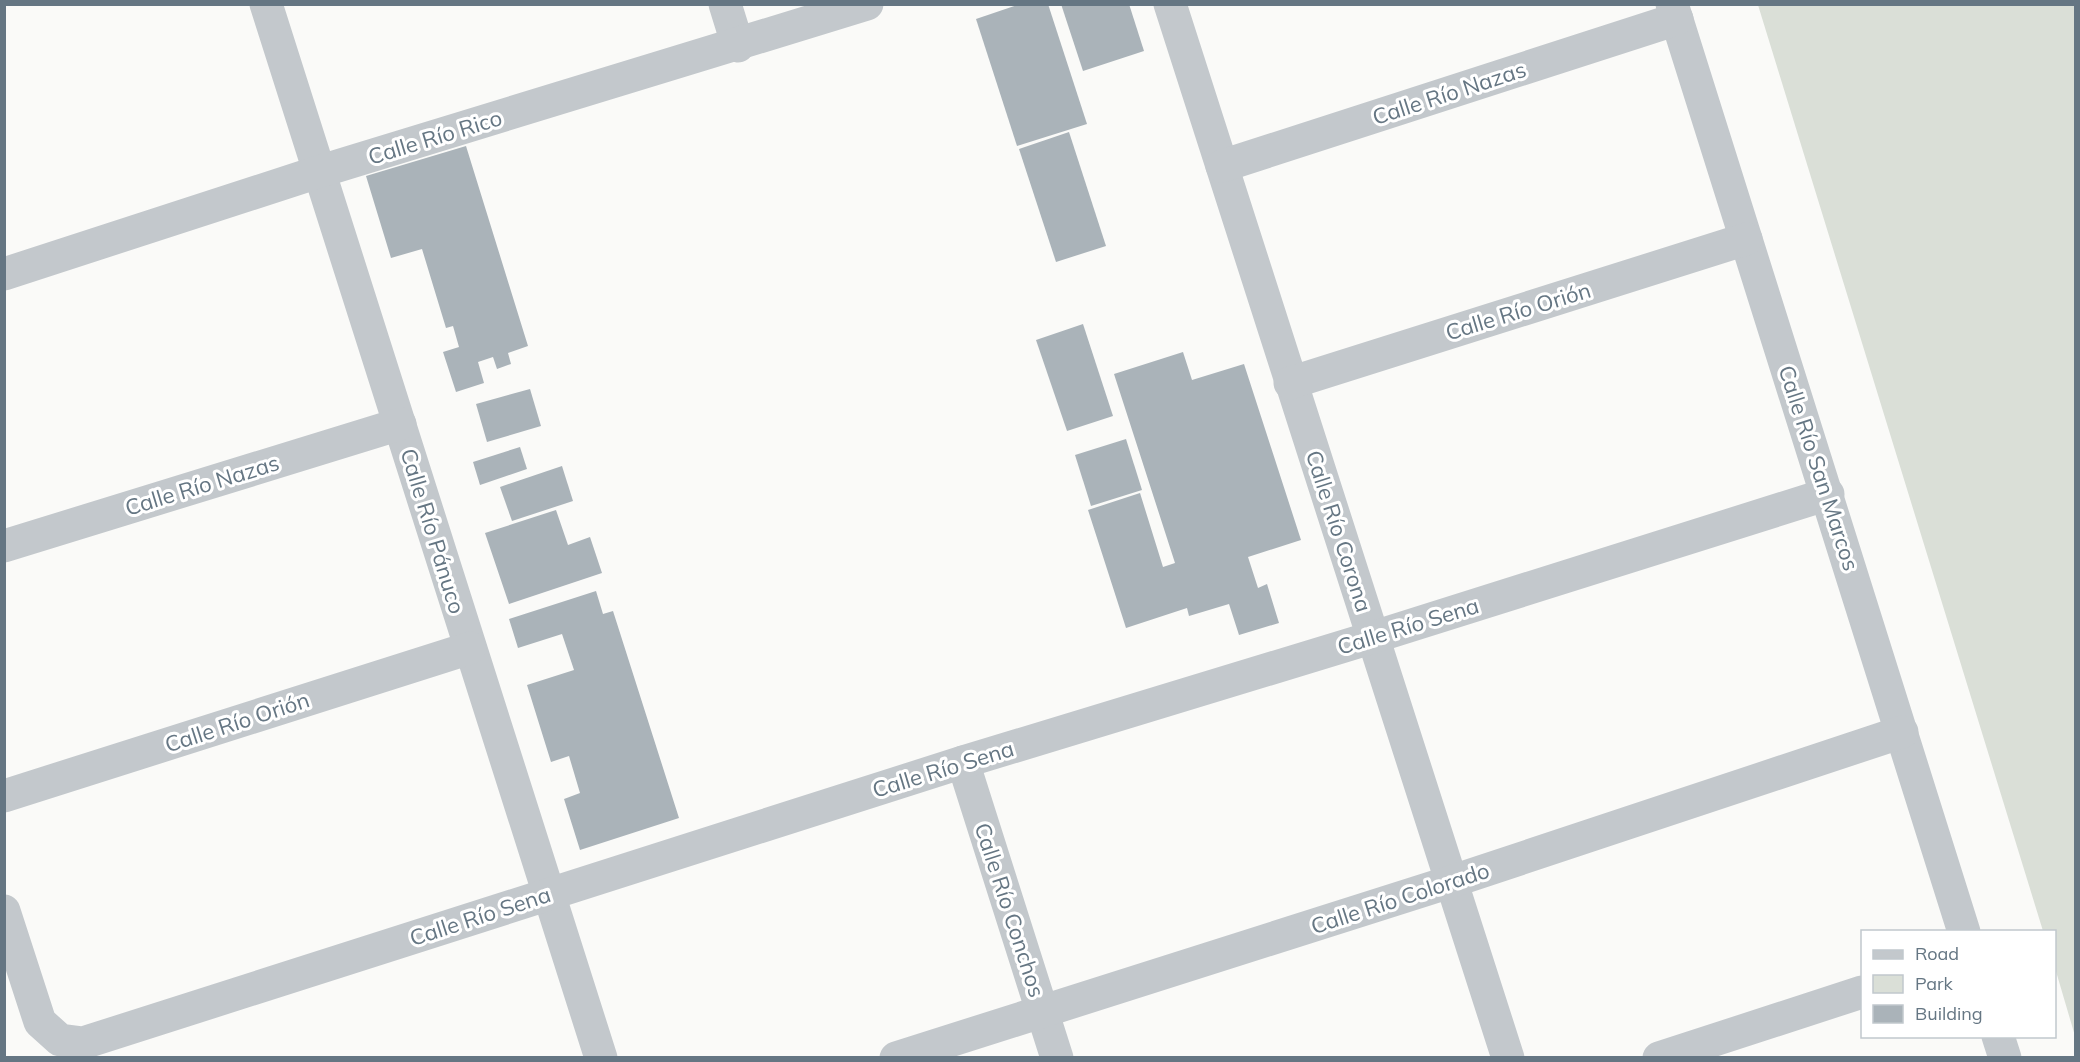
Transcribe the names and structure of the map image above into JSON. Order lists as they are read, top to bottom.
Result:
{
  "streets": {
    "street": [
      "Calle Río Nazas",
      "Calle Río Rico",
      "Calle Río Orión",
      "Calle Río San Marcos",
      "Calle Río Pánuco",
      "Calle Río Corona",
      "Calle Río Sena",
      "Calle Río Colorado",
      "Calle Río Conchos"
    ]
  },
  "crossings": [
    ["Calle Río Nazas", "Calle Río San Marcos"],
    ["Calle Río Nazas", "Calle Río Pánuco"],
    ["Calle Río Nazas", "Calle Río Corona"],
    ["Calle Río Rico", "Calle Río Pánuco"],
    ["Calle Río Orión", "Calle Río San Marcos"],
    ["Calle Río Orión", "Calle Río Pánuco"],
    ["Calle Río Orión", "Calle Río Corona"],
    ["Calle Río San Marcos", "Calle Río Sena"],
    ["Calle Río San Marcos", "Calle Río Colorado"],
    ["Calle Río Pánuco", "Calle Río Sena"],
    ["Calle Río Corona", "Calle Río Sena"],
    ["Calle Río Corona", "Calle Río Colorado"],
    ["Calle Río Sena", "Calle Río Conchos"],
    ["Calle Río Colorado", "Calle Río Conchos"]
  ],
  "legend": ["Road", "Park", "Building"]
}
